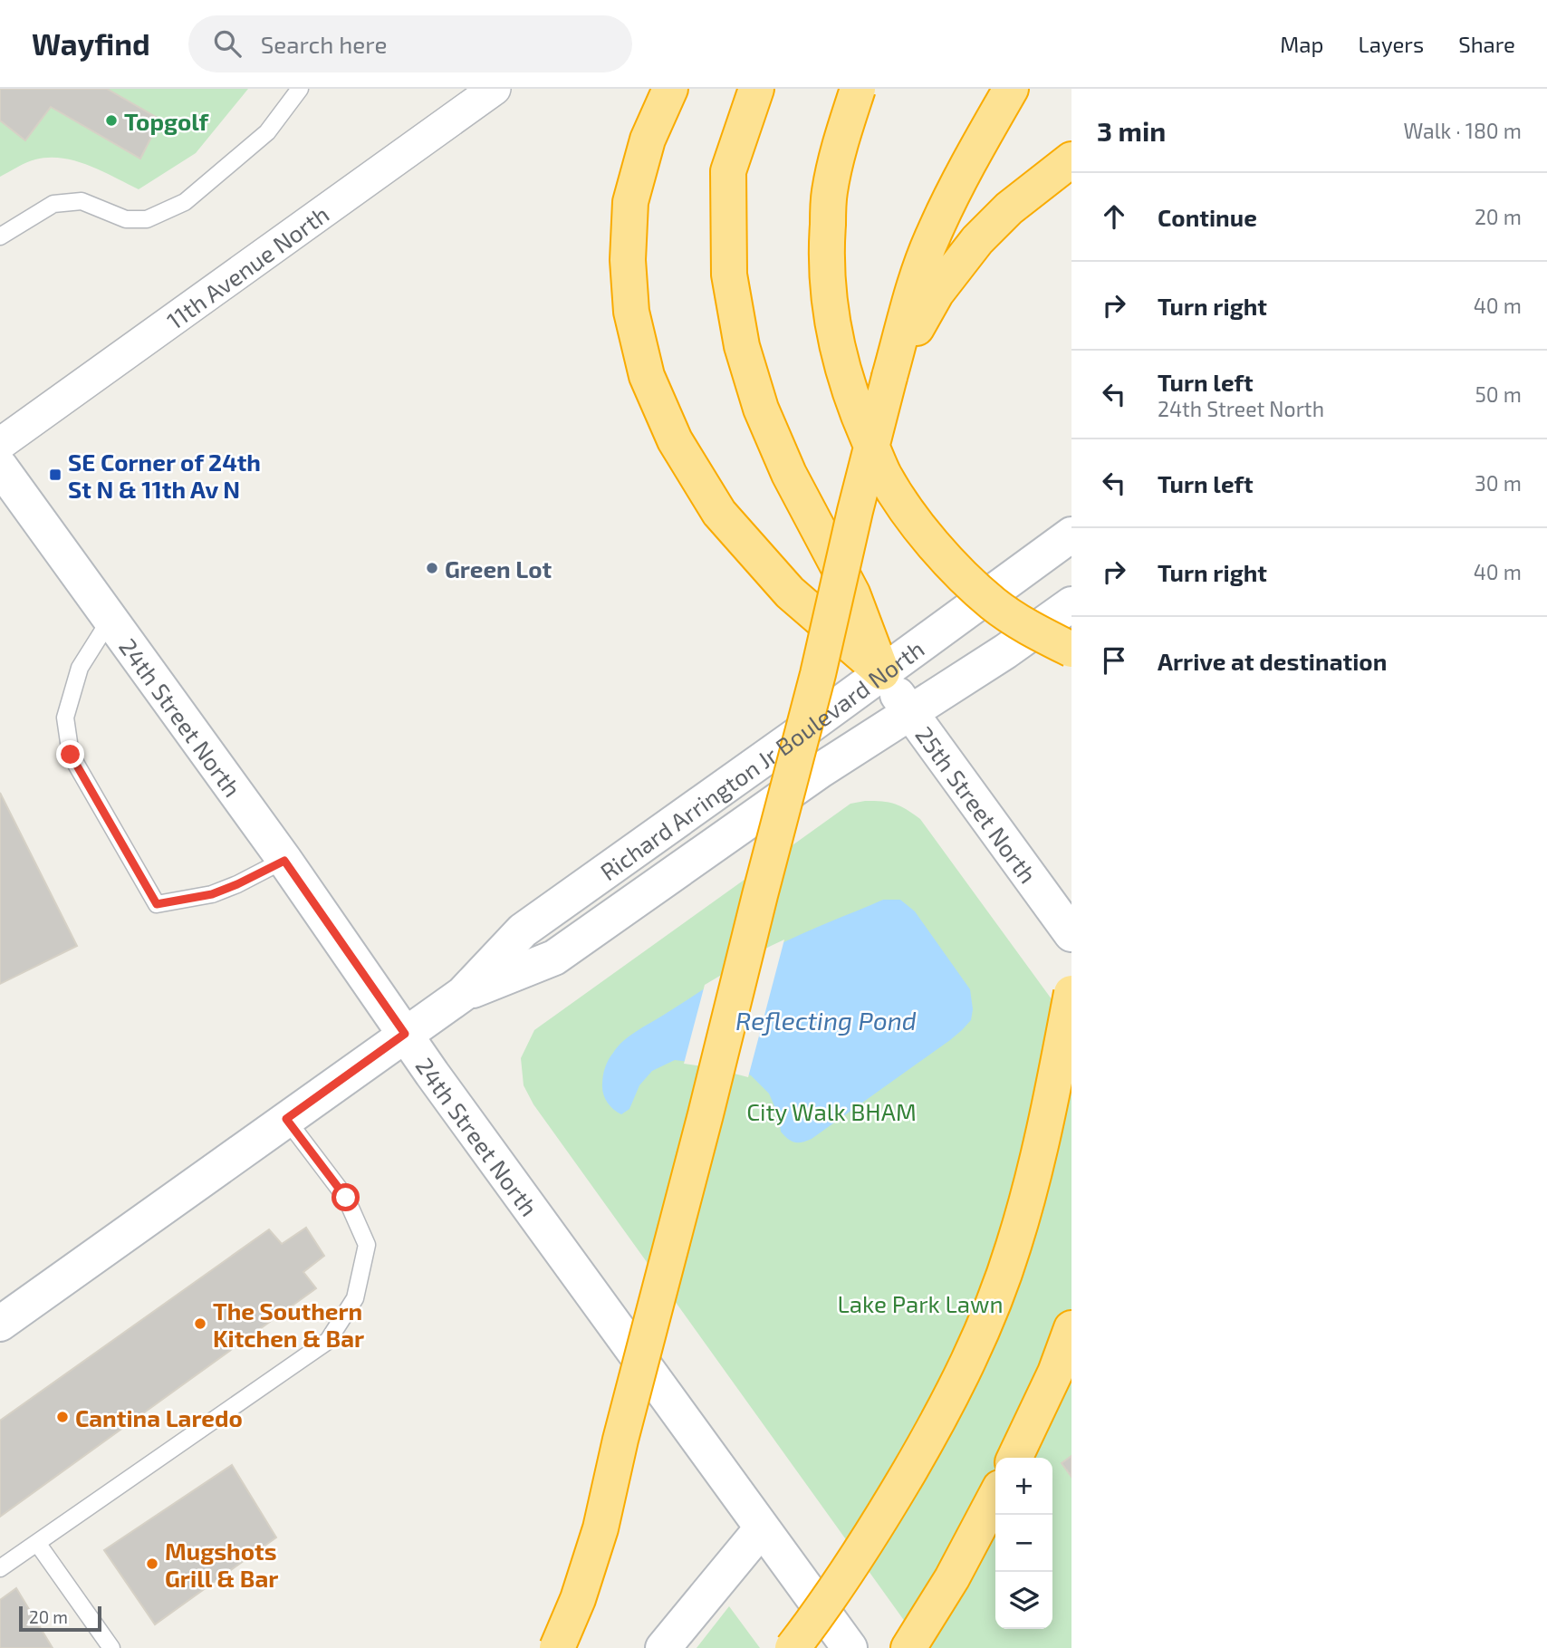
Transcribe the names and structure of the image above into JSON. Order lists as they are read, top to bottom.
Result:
{
  "streets": {
    "street": [
      "11th Avenue North",
      "24th Street North",
      "Richard Arrington Jr Boulevard North",
      "25th Street North"
    ]
  },
  "crossings": [
    ["24th Street North", "Richard Arrington Jr Boulevard North"],
    ["Richard Arrington Jr Boulevard North", "25th Street North"]
  ],
  "water": ["Reflecting Pond"],
  "parks": ["City Walk BHAM", "Lake Park Lawn"],
  "places": {
    "other": [
      "Topgolf",
      "Green Lot",
      "The Southern Kitchen & Bar",
      "Cantina Laredo",
      "Mugshots Grill & Bar"
    ],
    "transit": ["SE Corner of 24th St N & 11th Av N"]
  },
  "scale_bar": "20 m",
  "page": {
    "header": "Wayfind",
    "search": "Search here",
    "nav": ["Map", "Layers", "Share"],
    "heading": ["3 min", "Walk · 180 m"],
    "list": [
      ["Continue", "20 m"],
      ["Turn right", "40 m"],
      ["Turn left", "24th Street North", "50 m"],
      ["Turn left", "30 m"],
      ["Turn right", "40 m"],
      "Arrive at destination"
    ],
    "map_buttons": ["+", "−"],
    "scale": "20 m"
  }
}
